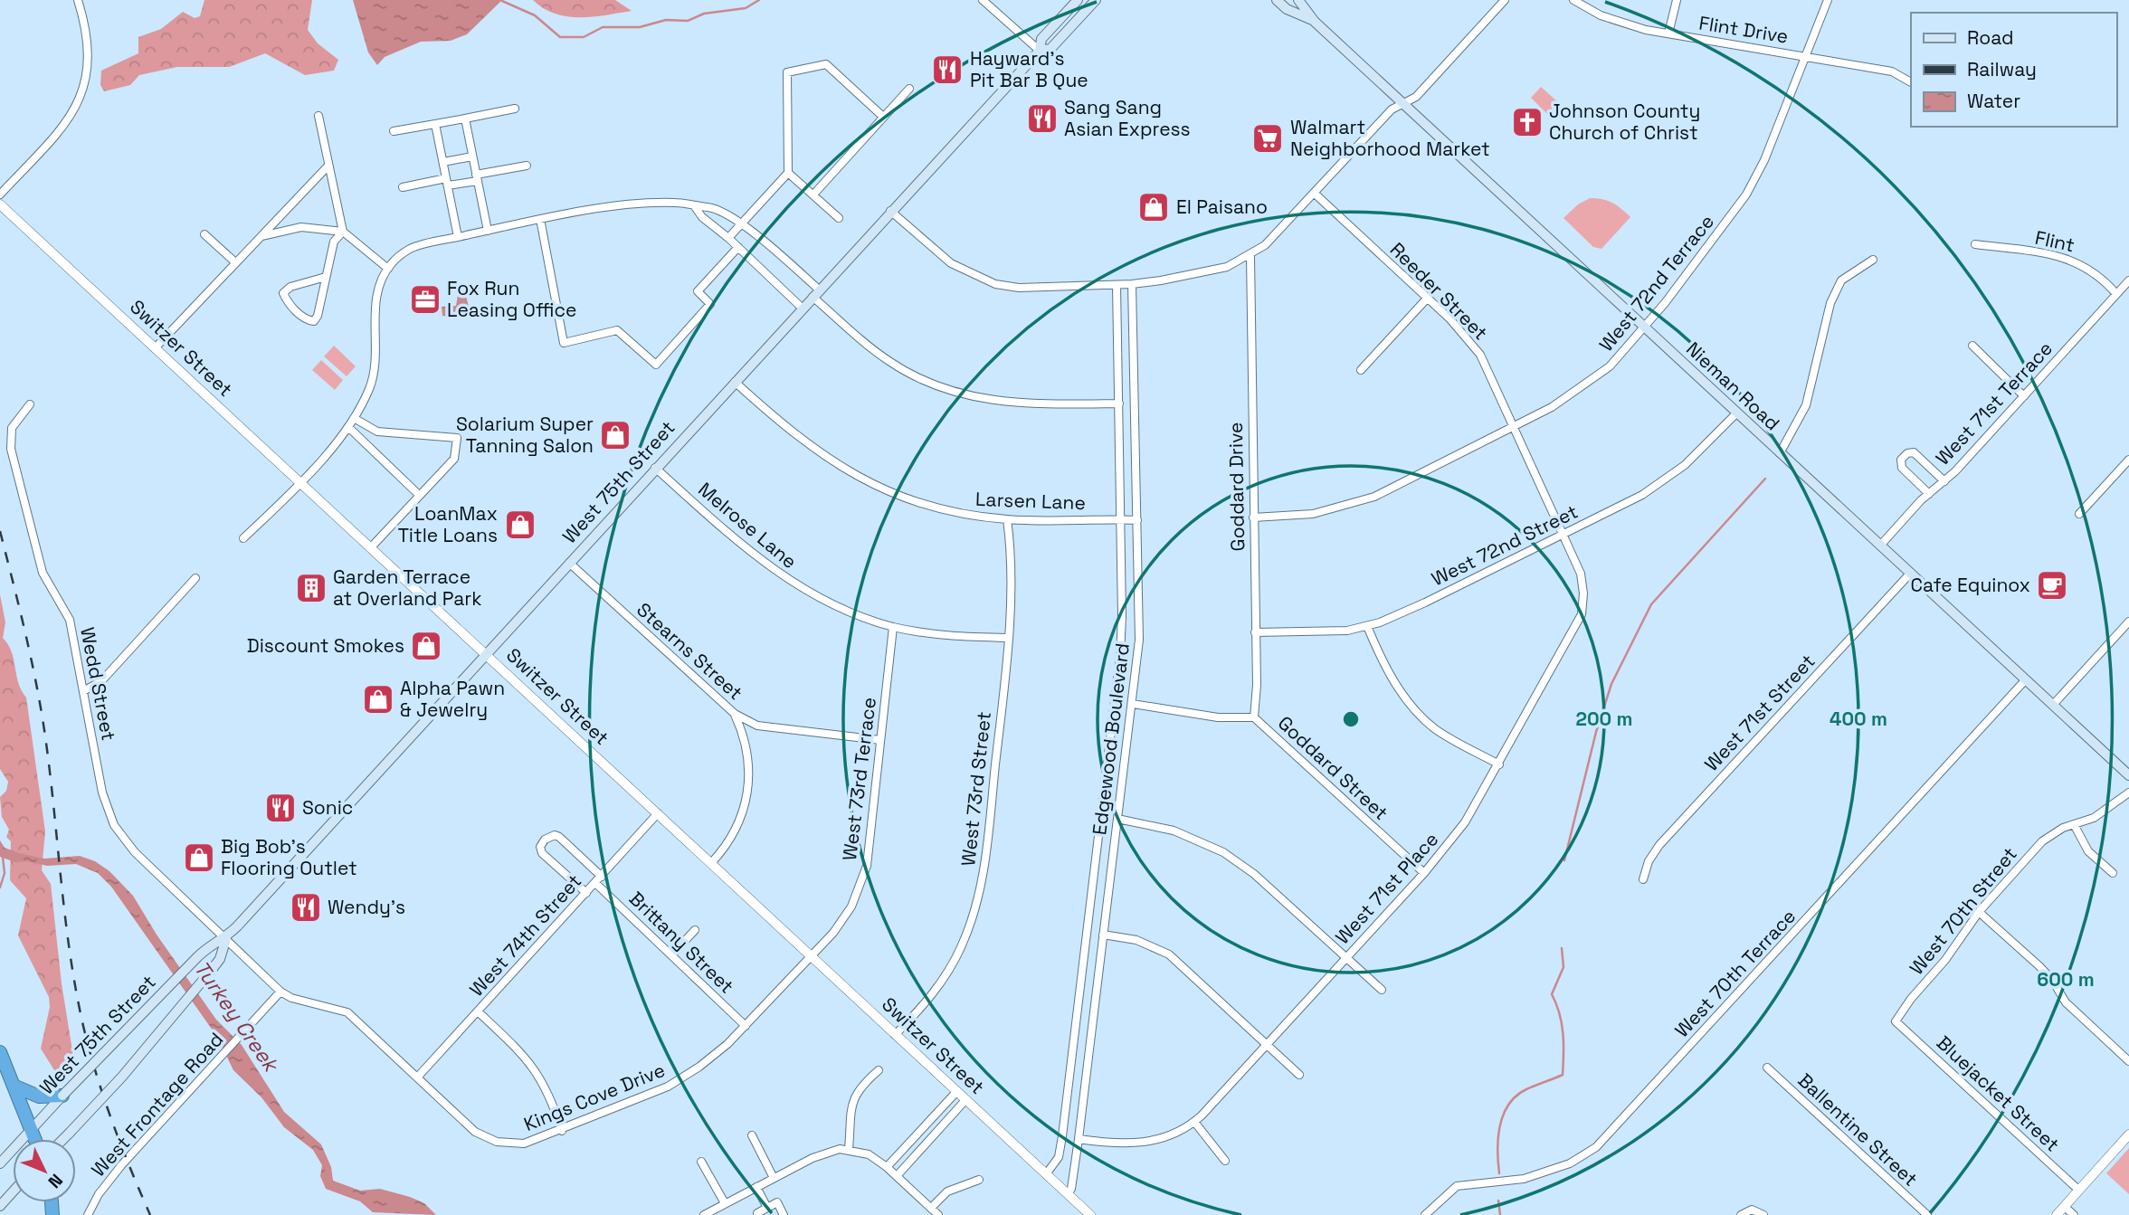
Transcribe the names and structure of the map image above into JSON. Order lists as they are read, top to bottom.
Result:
{
  "streets": {
    "main road": ["Nieman Road", "West 75th Street"],
    "street": [
      "Flint Drive",
      "Flint",
      "West 72nd Terrace",
      "Reeder Street",
      "Switzer Street",
      "West 71st Terrace",
      "Goddard Drive",
      "Larsen Lane",
      "Melrose Lane",
      "West 72nd Street",
      "Stearns Street",
      "Wedd Street",
      "West 71st Street",
      "Edgewood Boulevard",
      "Goddard Street",
      "West 73rd Terrace",
      "West 73rd Street",
      "West 71st Place",
      "West 70th Street",
      "West 74th Street",
      "Brittany Street",
      "West 70th Terrace",
      "Bluejacket Street",
      "Kings Cove Drive",
      "West Frontage Road",
      "Ballentine Street"
    ]
  },
  "crossings": [
    ["Flint Drive", "West 72nd Terrace"],
    ["Flint", "West 71st Terrace"],
    ["West 72nd Terrace", "Reeder Street"],
    ["West 72nd Terrace", "Nieman Road"],
    ["West 72nd Terrace", "Goddard Drive"],
    ["Reeder Street", "West 72nd Street"],
    ["Reeder Street", "West 71st Place"],
    ["Switzer Street", "West 75th Street"],
    ["Switzer Street", "Edgewood Boulevard"],
    ["Switzer Street", "West 73rd Terrace"],
    ["Switzer Street", "West 73rd Street"],
    ["Switzer Street", "West 74th Street"],
    ["Switzer Street", "Kings Cove Drive"],
    ["Nieman Road", "West 71st Terrace"],
    ["Nieman Road", "West 72nd Street"],
    ["Nieman Road", "West 71st Street"],
    ["Nieman Road", "West 70th Terrace"],
    ["West 75th Street", "Larsen Lane"],
    ["West 75th Street", "Melrose Lane"],
    ["West 75th Street", "Stearns Street"],
    ["West 75th Street", "Wedd Street"],
    ["West 75th Street", "Kings Cove Drive"],
    ["Goddard Drive", "West 72nd Street"],
    ["Goddard Drive", "Goddard Street"],
    ["Larsen Lane", "Edgewood Boulevard"],
    ["Larsen Lane", "West 73rd Street"],
    ["Melrose Lane", "West 73rd Terrace"],
    ["Melrose Lane", "West 73rd Street"],
    ["West 72nd Street", "West 71st Place"],
    ["Stearns Street", "West 73rd Terrace"],
    ["Wedd Street", "Kings Cove Drive"],
    ["Edgewood Boulevard", "Goddard Street"],
    ["Edgewood Boulevard", "West 71st Place"],
    ["Goddard Street", "West 71st Place"],
    ["West 73rd Terrace", "Kings Cove Drive"],
    ["West 70th Street", "Bluejacket Street"],
    ["West 74th Street", "Brittany Street"],
    ["West 74th Street", "Kings Cove Drive"],
    ["Brittany Street", "Kings Cove Drive"],
    ["Kings Cove Drive", "West Frontage Road"]
  ],
  "water": ["Turkey Creek"],
  "places": {
    "restaurant": [
      "Hayward's Pit Bar B Que",
      "Sang Sang Asian Express",
      "Sonic",
      "Wendy's"
    ],
    "church": ["Johnson County Church of Christ"],
    "supermarket": ["Walmart Neighborhood Market"],
    "shop": [
      "El Paisano",
      "Solarium Super Tanning Salon",
      "LoanMax Title Loans",
      "Discount Smokes",
      "Alpha Pawn & Jewelry",
      "Big Bob's Flooring Outlet"
    ],
    "office": ["Fox Run Leasing Office"],
    "cafe": ["Cafe Equinox"],
    "building": ["Garden Terrace at Overland Park"]
  },
  "legend": ["Road", "Railway", "Water"],
  "north": "bottom right",
  "rings": ["200 m", "400 m", "600 m"]
}
